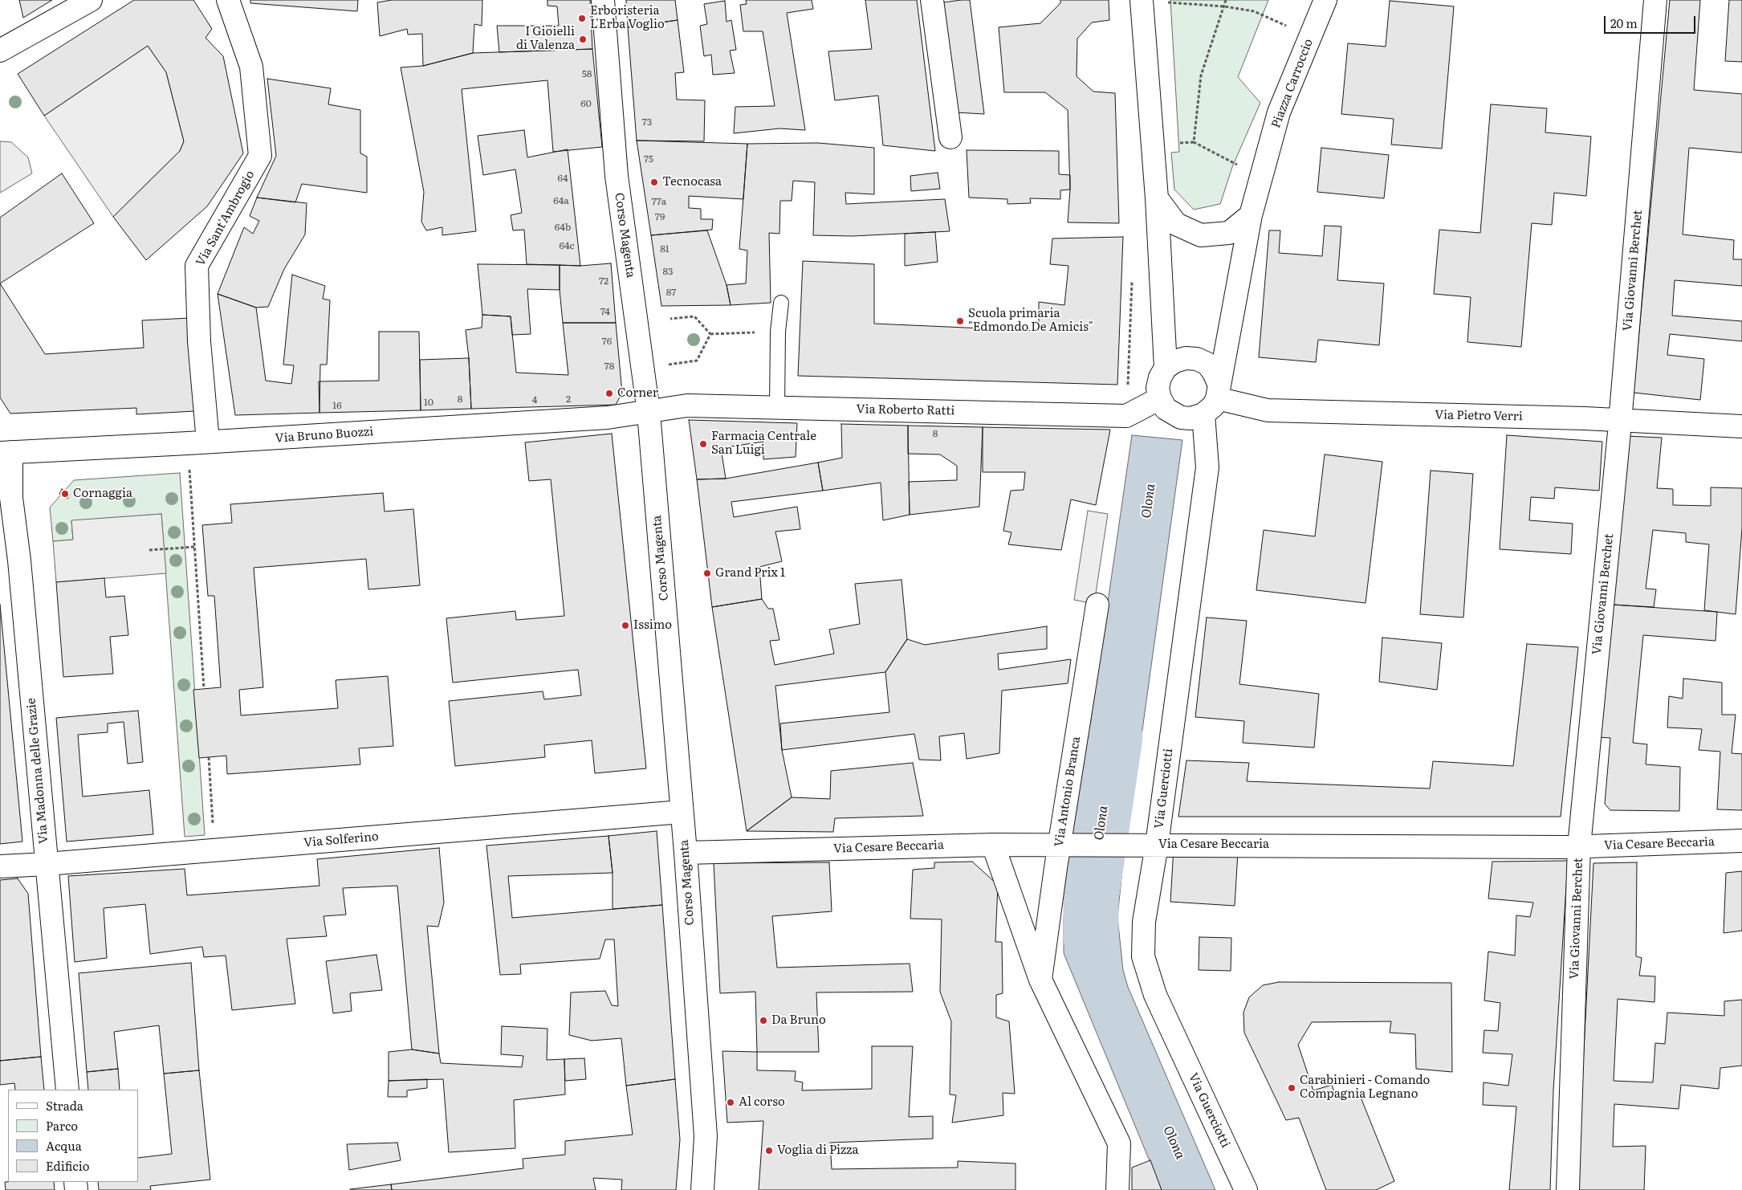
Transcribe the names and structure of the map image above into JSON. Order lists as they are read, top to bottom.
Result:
{
  "streets": {
    "street": [
      "Piazza Carroccio",
      "Via Sant'Ambrogio",
      "Corso Magenta",
      "Via Giovanni Berchet",
      "Via Roberto Ratti",
      "Via Pietro Verri",
      "Via Bruno Buozzi",
      "Via Madonna delle Grazie",
      "Via Guerciotti",
      "Via Antonio Branca",
      "Via Solferino",
      "Via Cesare Beccaria"
    ]
  },
  "crossings": [
    ["Piazza Carroccio", "Via Roberto Ratti"],
    ["Piazza Carroccio", "Via Pietro Verri"],
    ["Piazza Carroccio", "Via Guerciotti"],
    ["Via Sant'Ambrogio", "Via Bruno Buozzi"],
    ["Corso Magenta", "Via Roberto Ratti"],
    ["Corso Magenta", "Via Bruno Buozzi"],
    ["Corso Magenta", "Via Solferino"],
    ["Corso Magenta", "Via Cesare Beccaria"],
    ["Via Giovanni Berchet", "Via Pietro Verri"],
    ["Via Giovanni Berchet", "Via Cesare Beccaria"],
    ["Via Roberto Ratti", "Via Pietro Verri"],
    ["Via Roberto Ratti", "Via Bruno Buozzi"],
    ["Via Roberto Ratti", "Via Guerciotti"],
    ["Via Pietro Verri", "Via Guerciotti"],
    ["Via Bruno Buozzi", "Via Madonna delle Grazie"],
    ["Via Madonna delle Grazie", "Via Solferino"],
    ["Via Guerciotti", "Via Cesare Beccaria"],
    ["Via Antonio Branca", "Via Cesare Beccaria"]
  ],
  "water": ["Olona"],
  "places": [
    "Erboristeria L'Erba Voglio",
    "I Gioielli di Valenza",
    "Tecnocasa",
    "Scuola primaria \"Edmondo De Amicis\"",
    "Corner",
    "Farmacia Centrale San Luigi",
    "Cornaggia",
    "Grand Prix 1",
    "Issimo",
    "Da Bruno",
    "Carabinieri - Comando Compagnia Legnano",
    "Al corso",
    "Voglia di Pizza"
  ],
  "house_numbers": [
    "58",
    "60",
    "73",
    "75",
    "64",
    "64a",
    "77a",
    "79",
    "64b",
    "64c",
    "81",
    "83",
    "72",
    "87",
    "74",
    "76",
    "78",
    "8",
    "2",
    "4",
    "10",
    "16",
    "8"
  ],
  "legend": [
    "Strada",
    "Parco",
    "Acqua",
    "Edificio"
  ],
  "scale_bar": "20 m"
}
